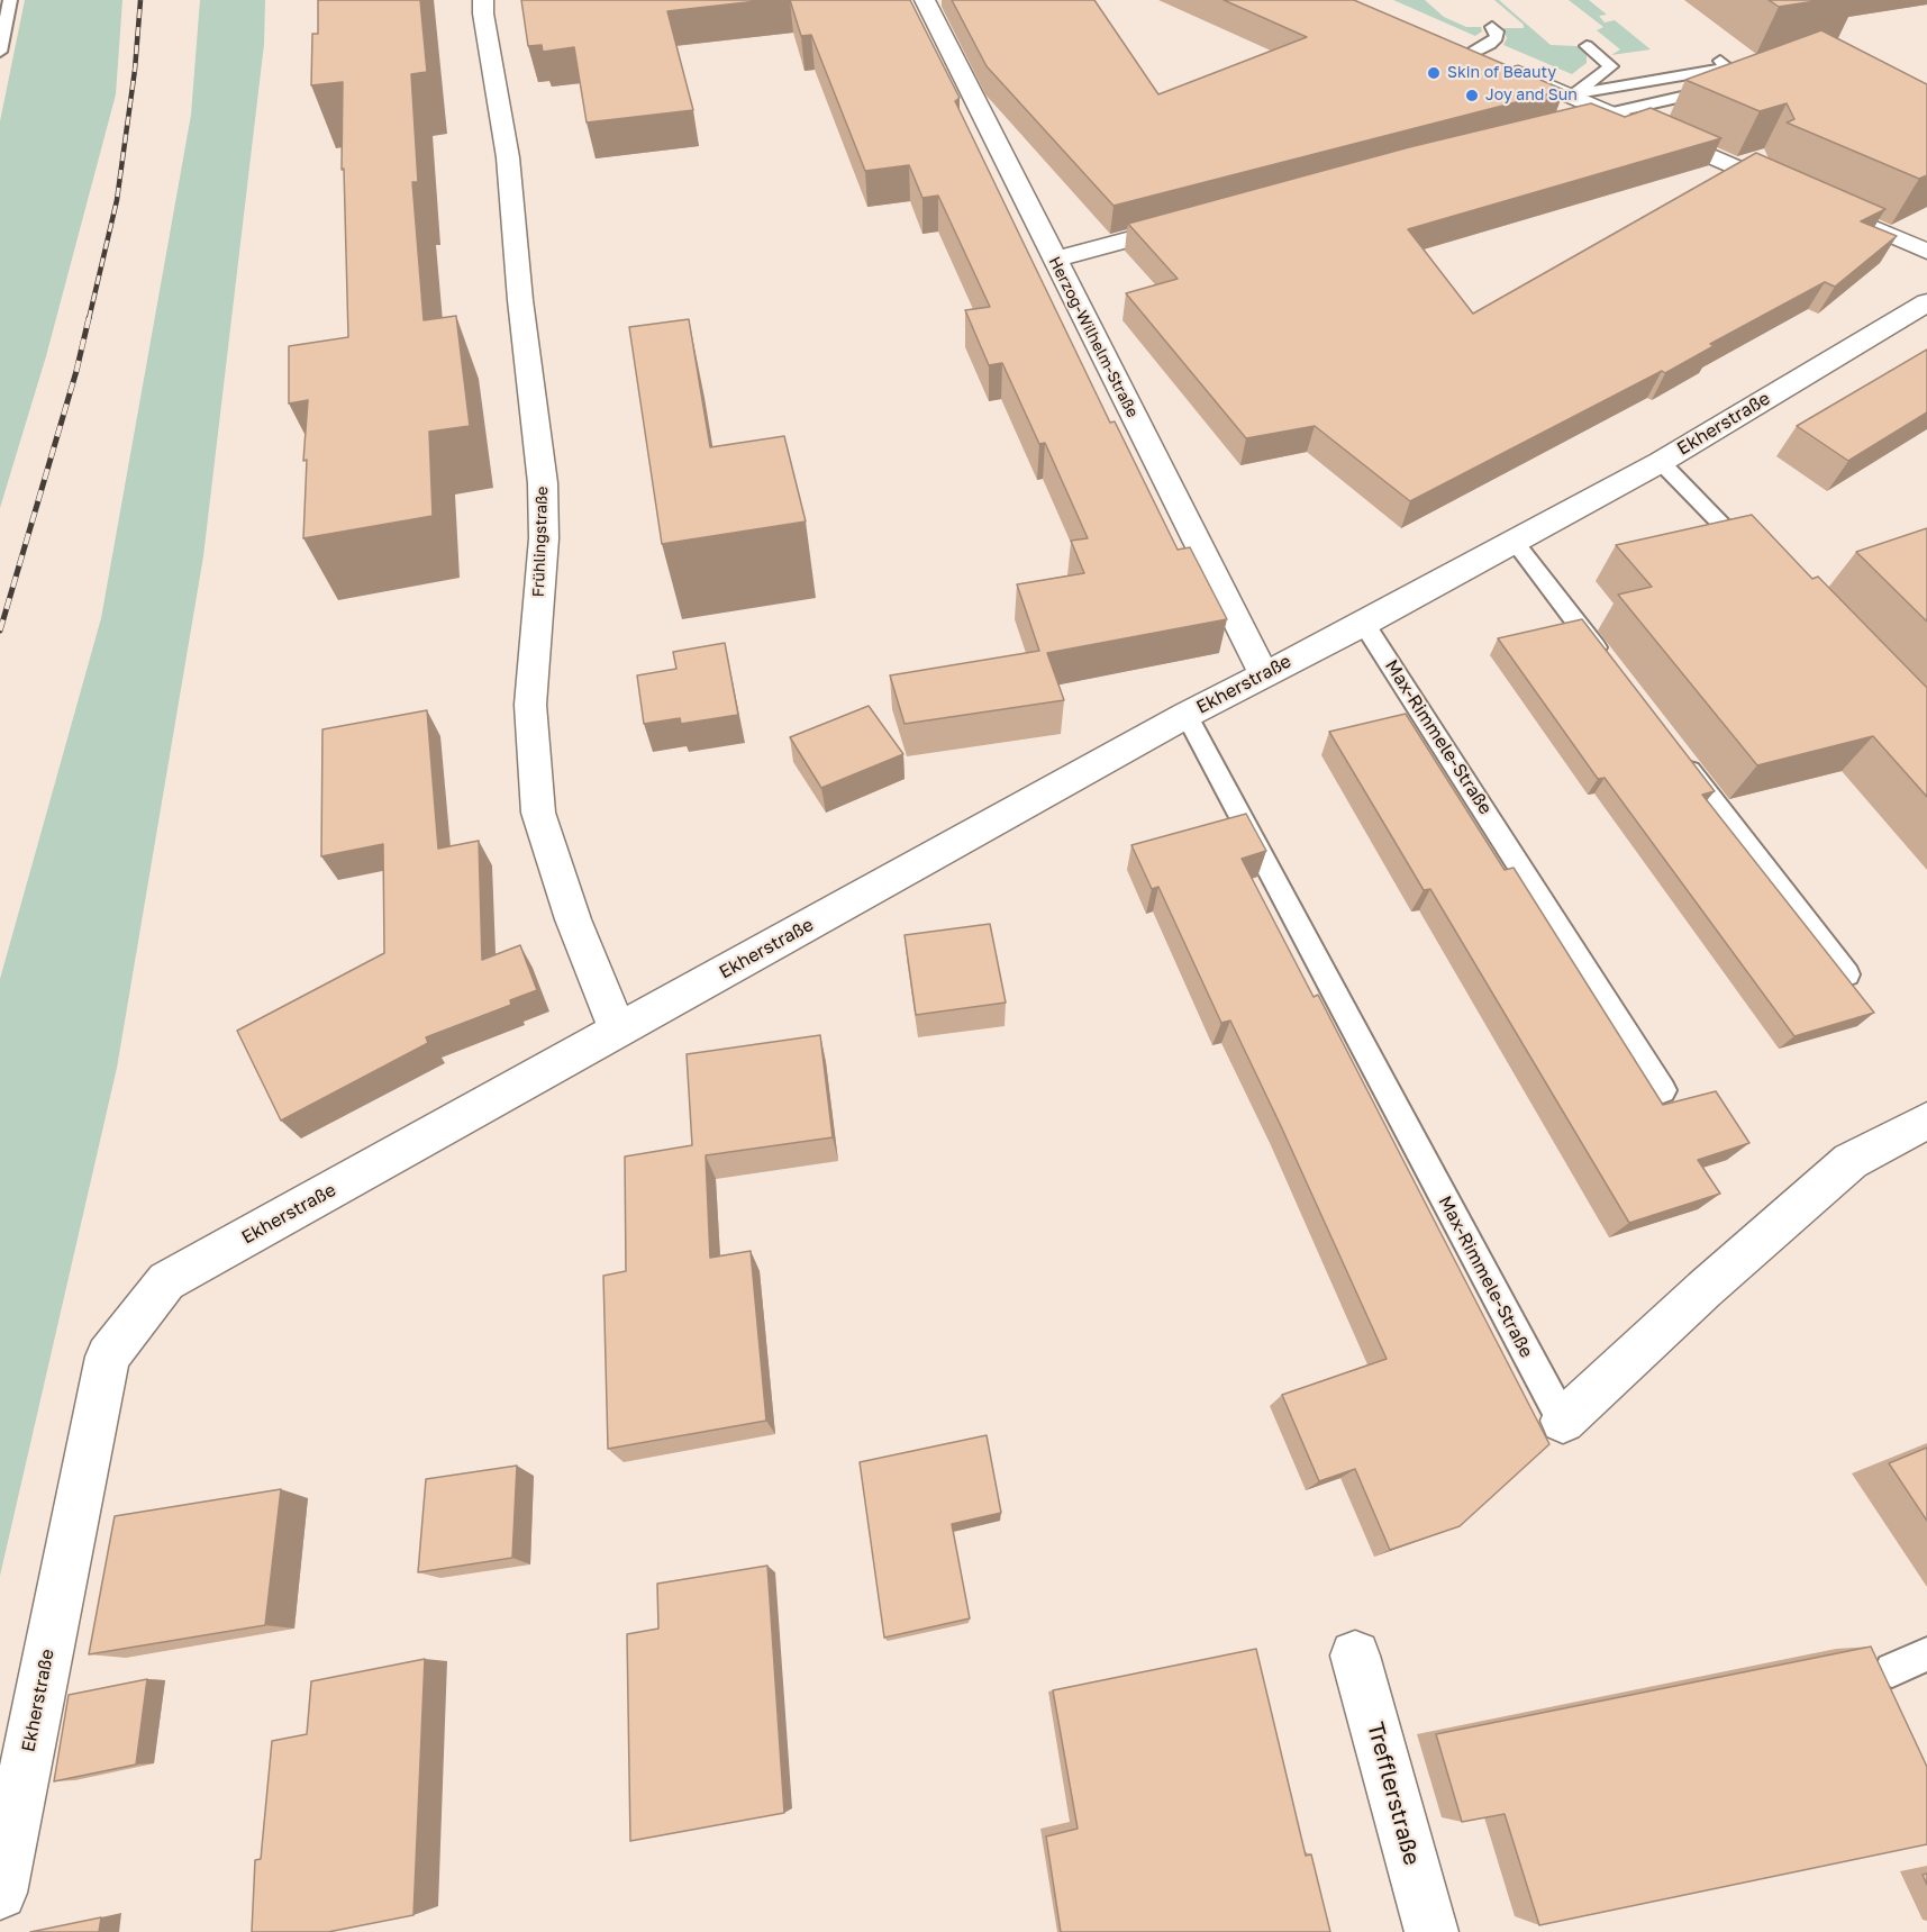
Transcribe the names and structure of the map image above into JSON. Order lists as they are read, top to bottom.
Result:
{
  "streets": {
    "street": [
      "Herzog-Wilhelm-Straße",
      "Ekherstraße",
      "Frühlingstraße",
      "Max-Rimmele-Straße",
      "Trefflerstraße"
    ]
  },
  "crossings": [
    ["Herzog-Wilhelm-Straße", "Ekherstraße"],
    ["Ekherstraße", "Frühlingstraße"],
    ["Ekherstraße", "Max-Rimmele-Straße"]
  ],
  "places": ["Skin of Beauty", "Joy and Sun"]
}
